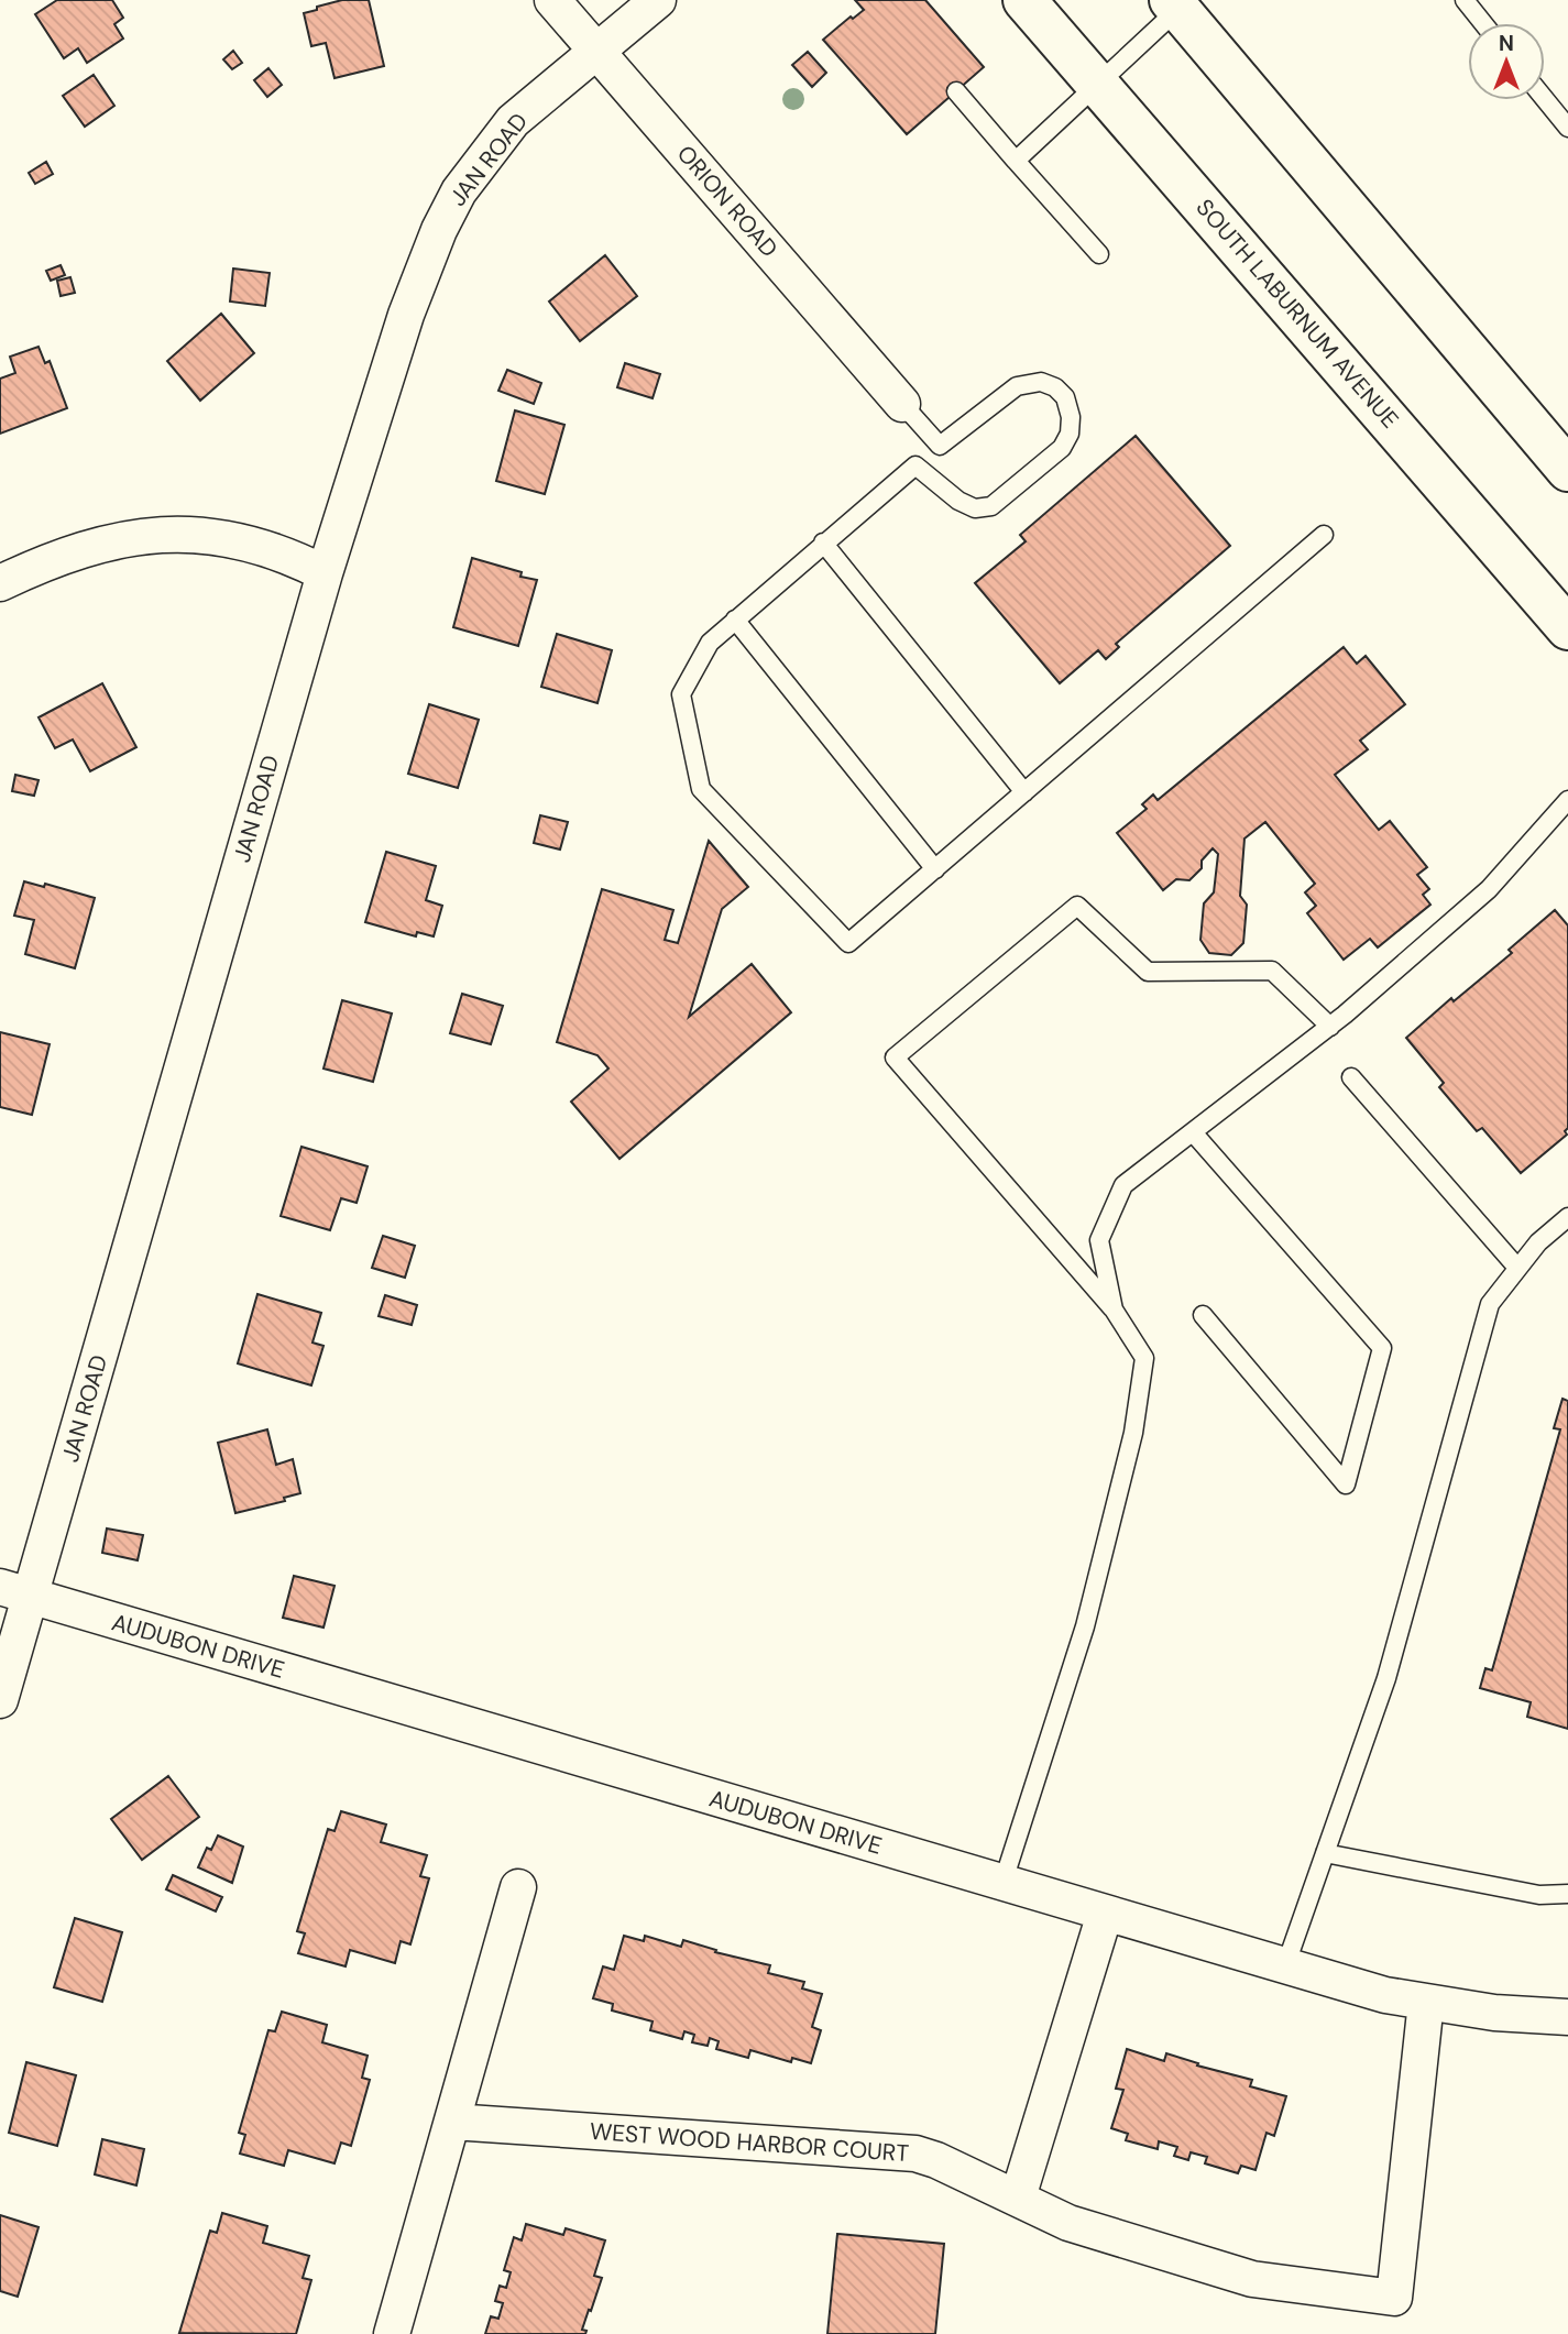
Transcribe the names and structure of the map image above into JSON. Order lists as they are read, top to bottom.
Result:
{
  "streets": {
    "main road": ["SOUTH LABURNUM AVENUE"],
    "street": [
      "JAN ROAD",
      "ORION ROAD",
      "AUDUBON DRIVE",
      "WEST WOOD HARBOR COURT"
    ]
  },
  "crossings": [
    ["JAN ROAD", "ORION ROAD"],
    ["JAN ROAD", "AUDUBON DRIVE"],
    ["AUDUBON DRIVE", "WEST WOOD HARBOR COURT"]
  ],
  "north": "top"
}
